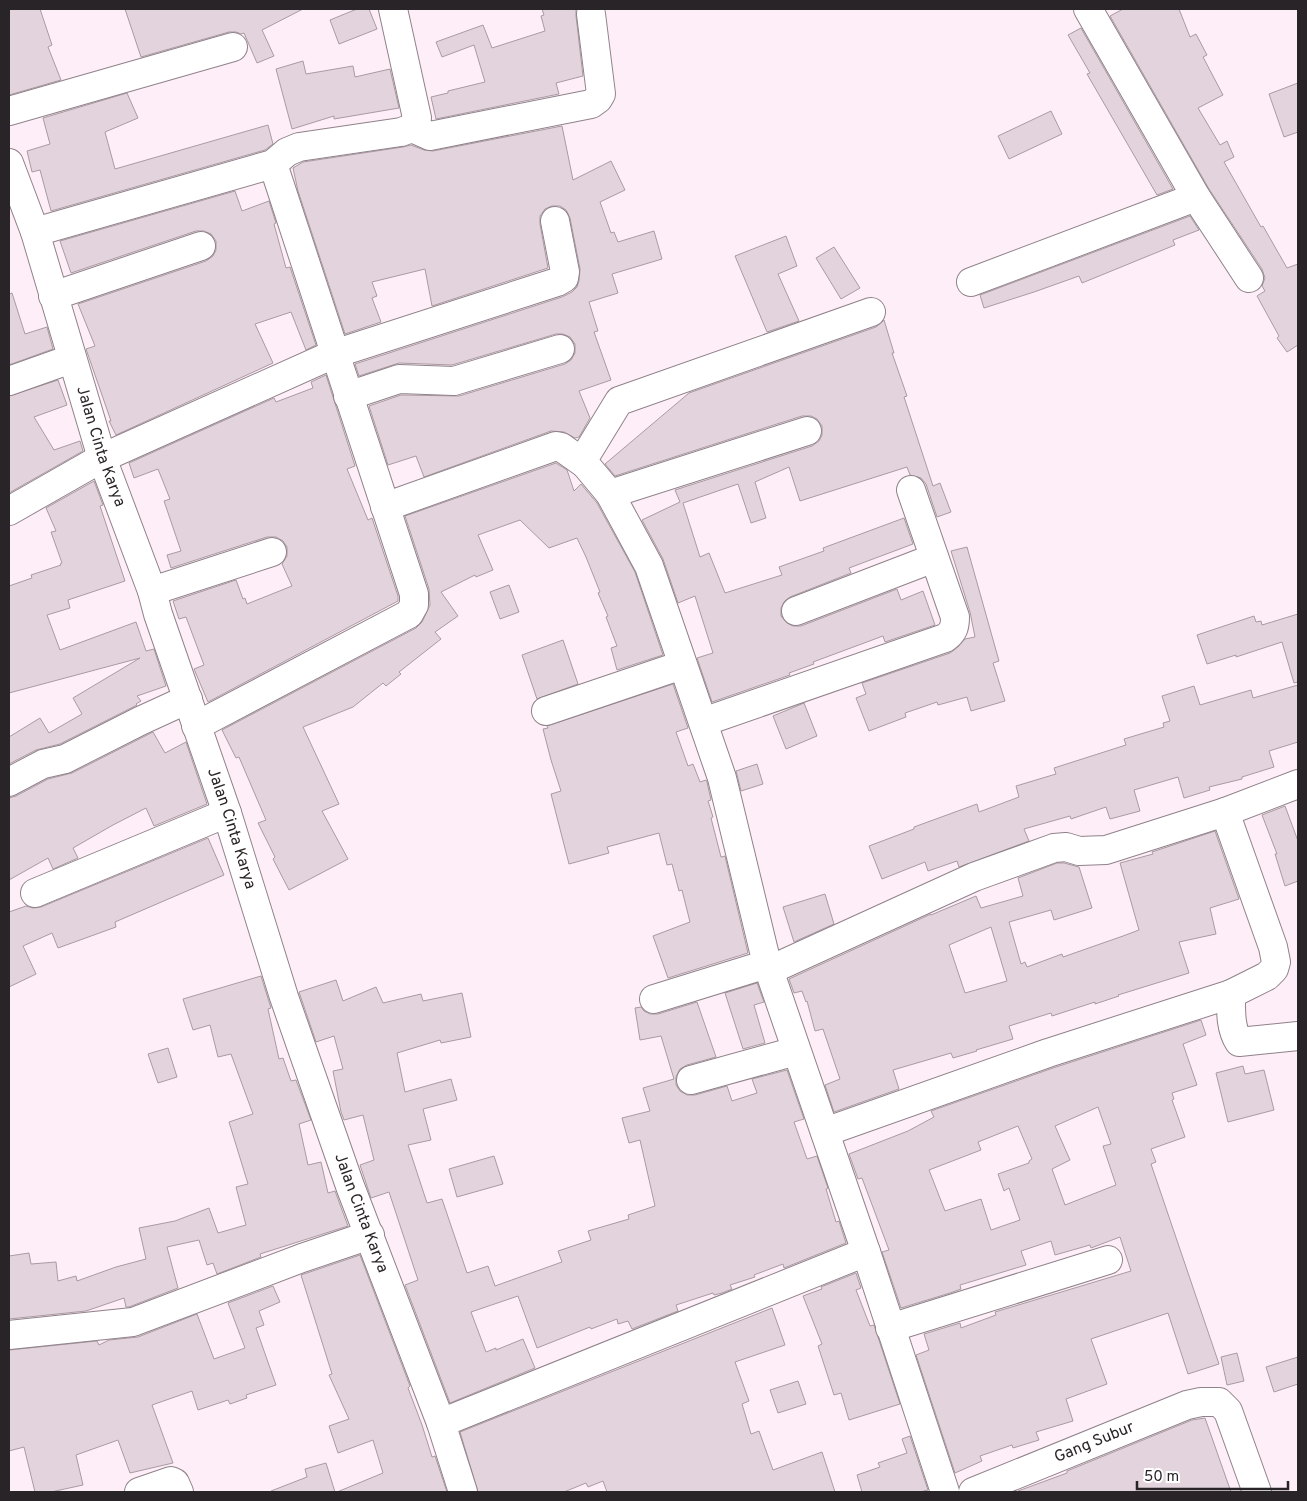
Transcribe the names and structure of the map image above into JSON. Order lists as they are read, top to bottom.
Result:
{
  "streets": {
    "street": ["Jalan Cinta Karya", "Gang Subur"]
  },
  "scale_bar": "50 m"
}
